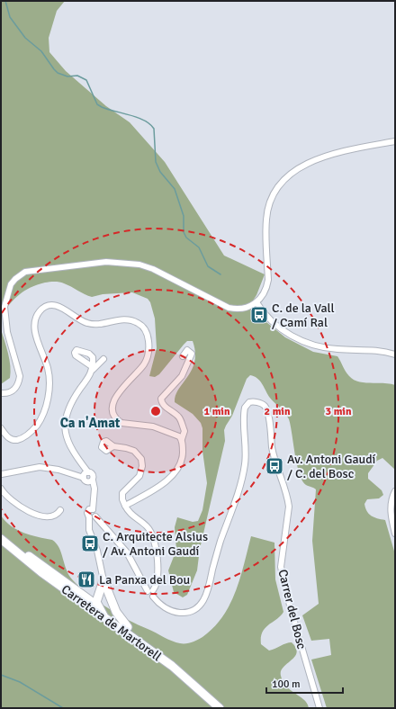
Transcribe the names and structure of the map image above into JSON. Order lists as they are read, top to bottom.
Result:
{
  "streets": {
    "main road": ["Carretera de Martorell"],
    "street": ["Carrer del Bosc"]
  },
  "districts": ["Ca n'Amat"],
  "places": {
    "bus stop": ["C. de la Vall / Camí Ral", "Av. Antoni Gaudí / C. del Bosc", "C. Arquitecte Alsius / Av. Antoni Gaudí"],
    "restaurant": ["La Panxa del Bou"]
  },
  "scale_bar": "100 m",
  "rings": ["1 min", "2 min", "3 min"]
}
